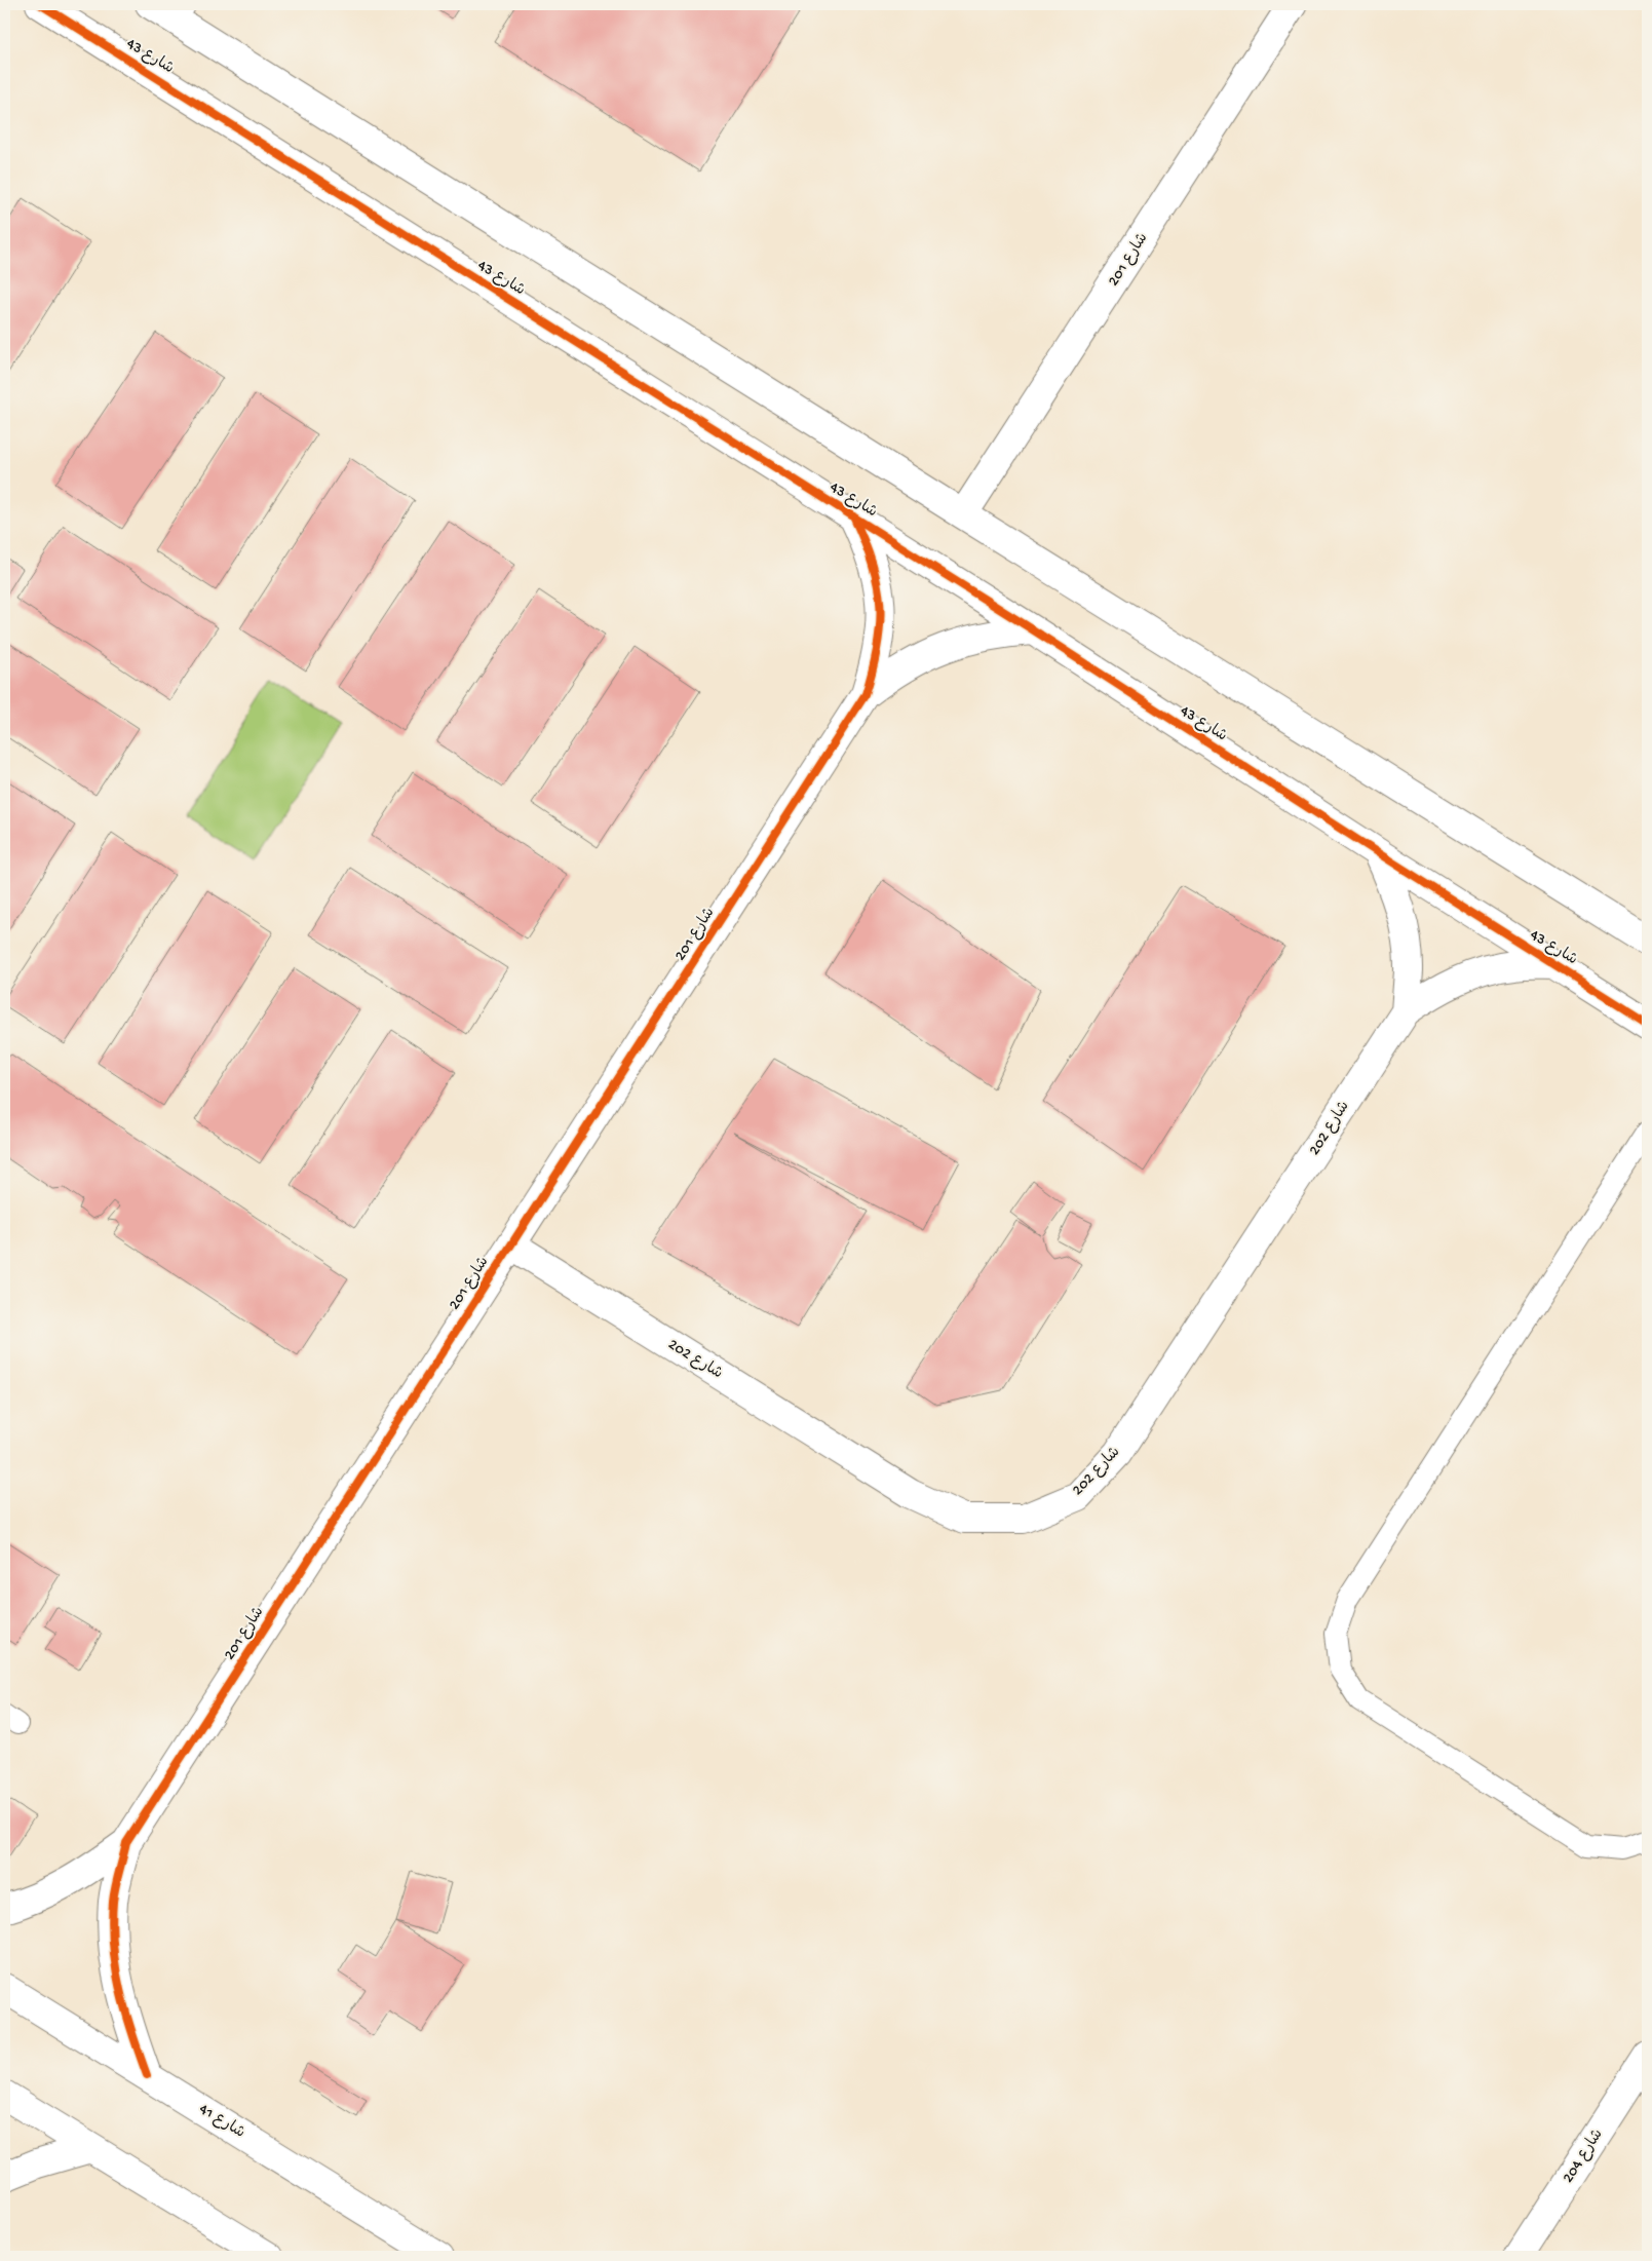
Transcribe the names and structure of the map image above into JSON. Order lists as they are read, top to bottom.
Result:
{
  "streets": {
    "street": [
      "شارع 43",
      "شارع 201",
      "شارع 202",
      "شارع 41",
      "شارع 204"
    ]
  },
  "crossings": [
    ["شارع 43", "شارع 201"],
    ["شارع 43", "شارع 202"],
    ["شارع 201", "شارع 202"],
    ["شارع 201", "شارع 41"]
  ]
}
